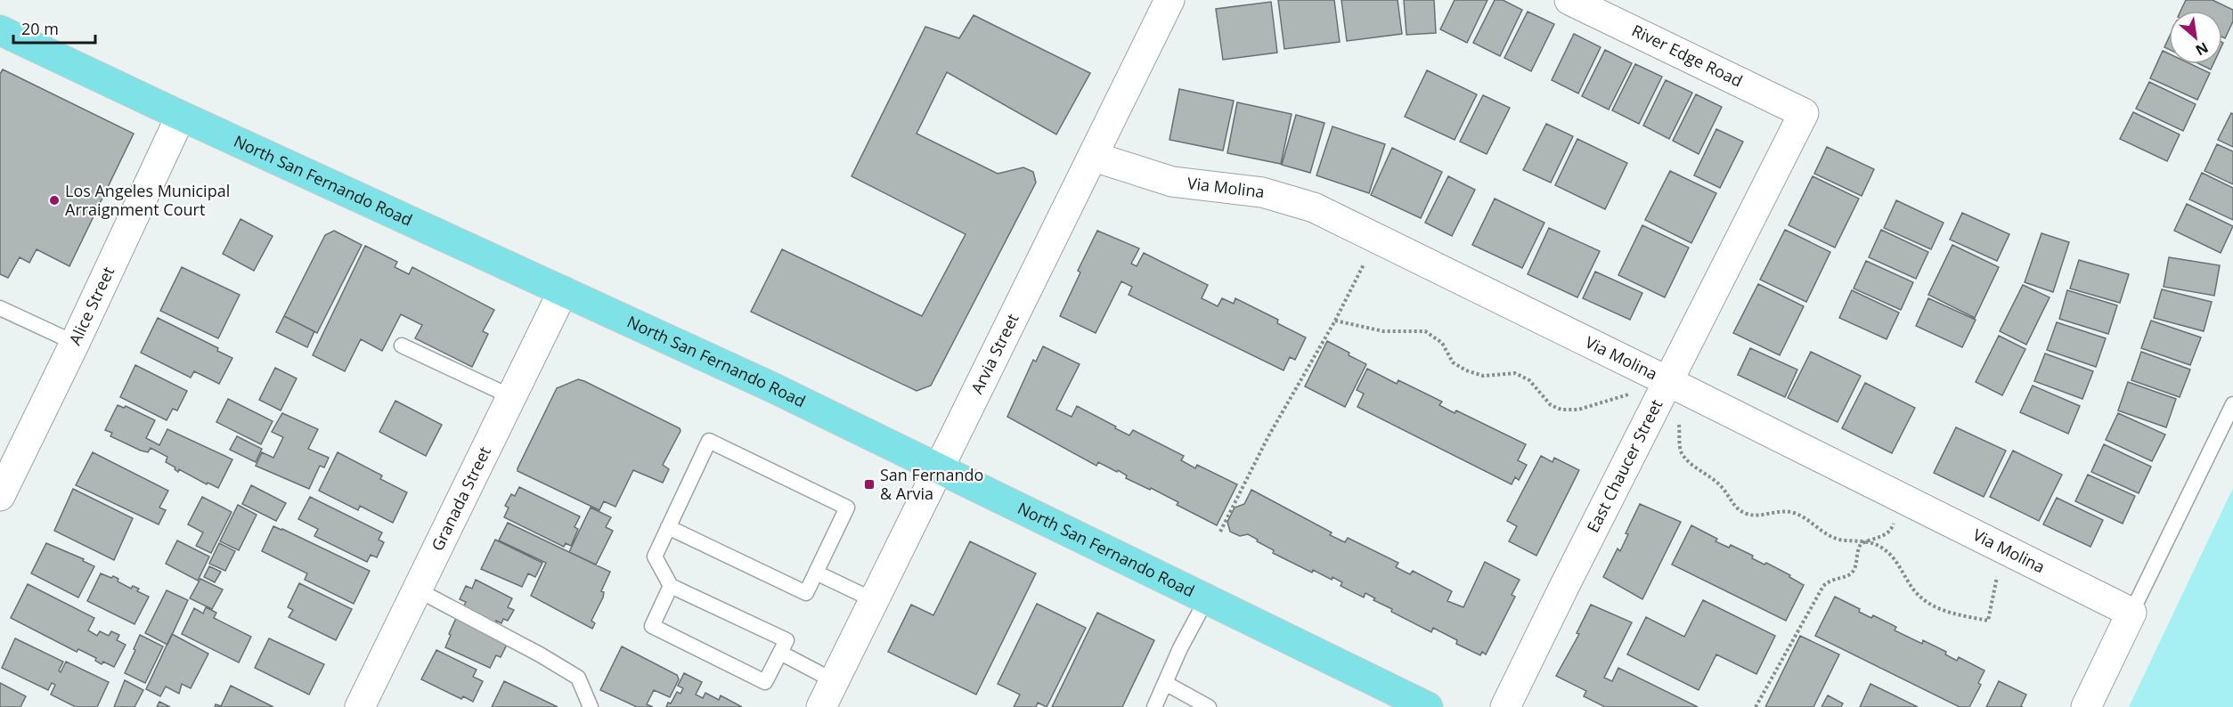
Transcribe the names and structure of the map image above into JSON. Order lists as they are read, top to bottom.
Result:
{
  "streets": {
    "main road": ["North San Fernando Road"],
    "street": [
      "River Edge Road",
      "Via Molina",
      "Alice Street",
      "Arvia Street",
      "East Chaucer Street",
      "Granada Street"
    ]
  },
  "crossings": [
    ["River Edge Road", "East Chaucer Street"],
    ["North San Fernando Road", "Alice Street"],
    ["North San Fernando Road", "Arvia Street"],
    ["North San Fernando Road", "Granada Street"],
    ["Via Molina", "Arvia Street"],
    ["Via Molina", "East Chaucer Street"]
  ],
  "places": {
    "other": ["Los Angeles Municipal Arraignment Court"],
    "transit": ["San Fernando & Arvia"]
  },
  "scale_bar": "20 m",
  "north": "bottom right"
}
